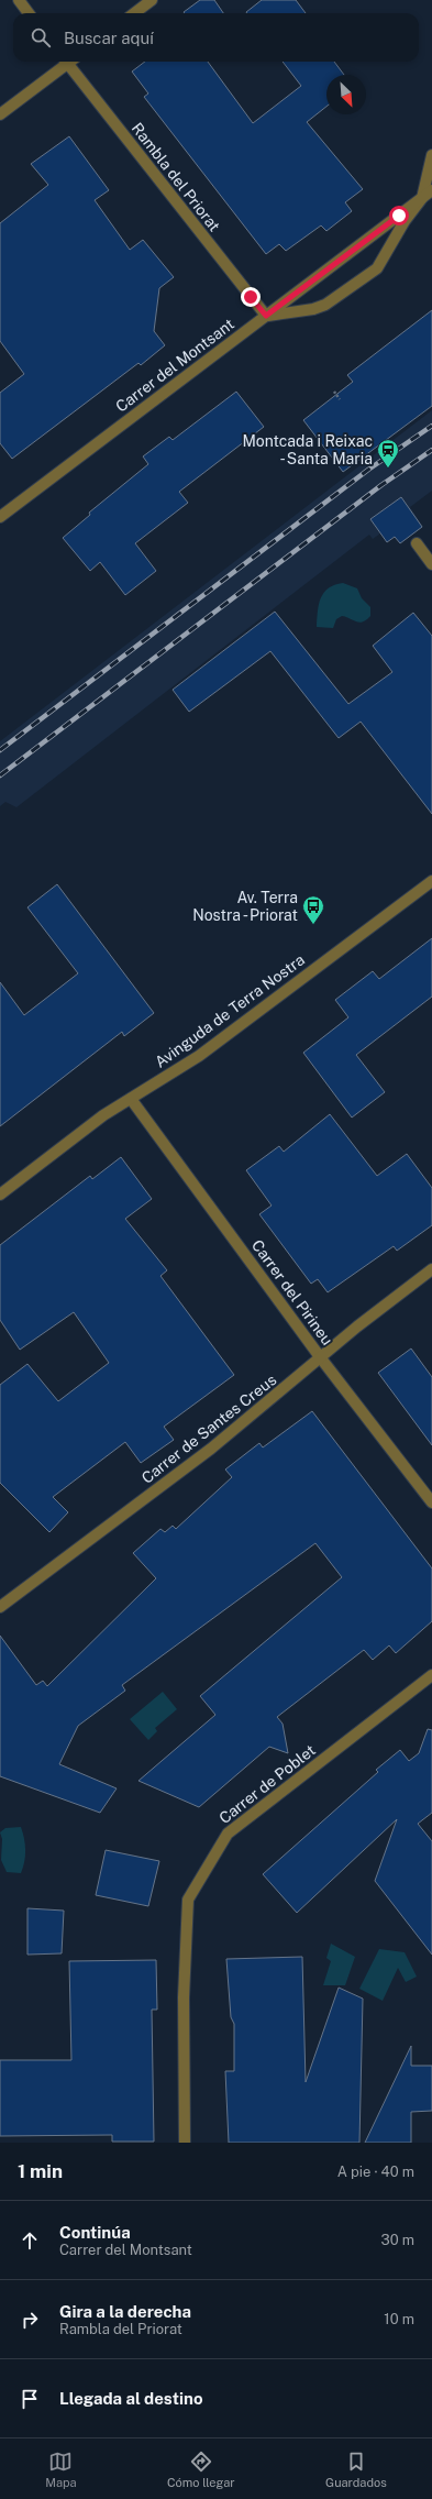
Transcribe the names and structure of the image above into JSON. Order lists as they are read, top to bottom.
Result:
{
  "streets": {
    "street": [
      "Rambla del Priorat",
      "Carrer del Montsant",
      "Avinguda de Terra Nostra",
      "Carrer del Pirineu",
      "Carrer de Santes Creus",
      "Carrer de Poblet"
    ]
  },
  "crossings": [
    ["Rambla del Priorat", "Carrer del Montsant"],
    ["Avinguda de Terra Nostra", "Carrer del Pirineu"],
    ["Carrer del Pirineu", "Carrer de Santes Creus"]
  ],
  "places": {
    "station": ["Montcada i Reixac - Santa Maria"],
    "bus stop": ["Av. Terra Nostra - Priorat"]
  },
  "north": "bottom right",
  "page": {
    "search": "Buscar aquí",
    "heading": ["1 min", "A pie · 40 m"],
    "list": [
      ["Continúa", "Carrer del Montsant", "30 m"],
      ["Gira a la derecha", "Rambla del Priorat", "10 m"],
      "Llegada al destino"
    ],
    "nav": ["Mapa", "Cómo llegar", "Guardados"]
  }
}
